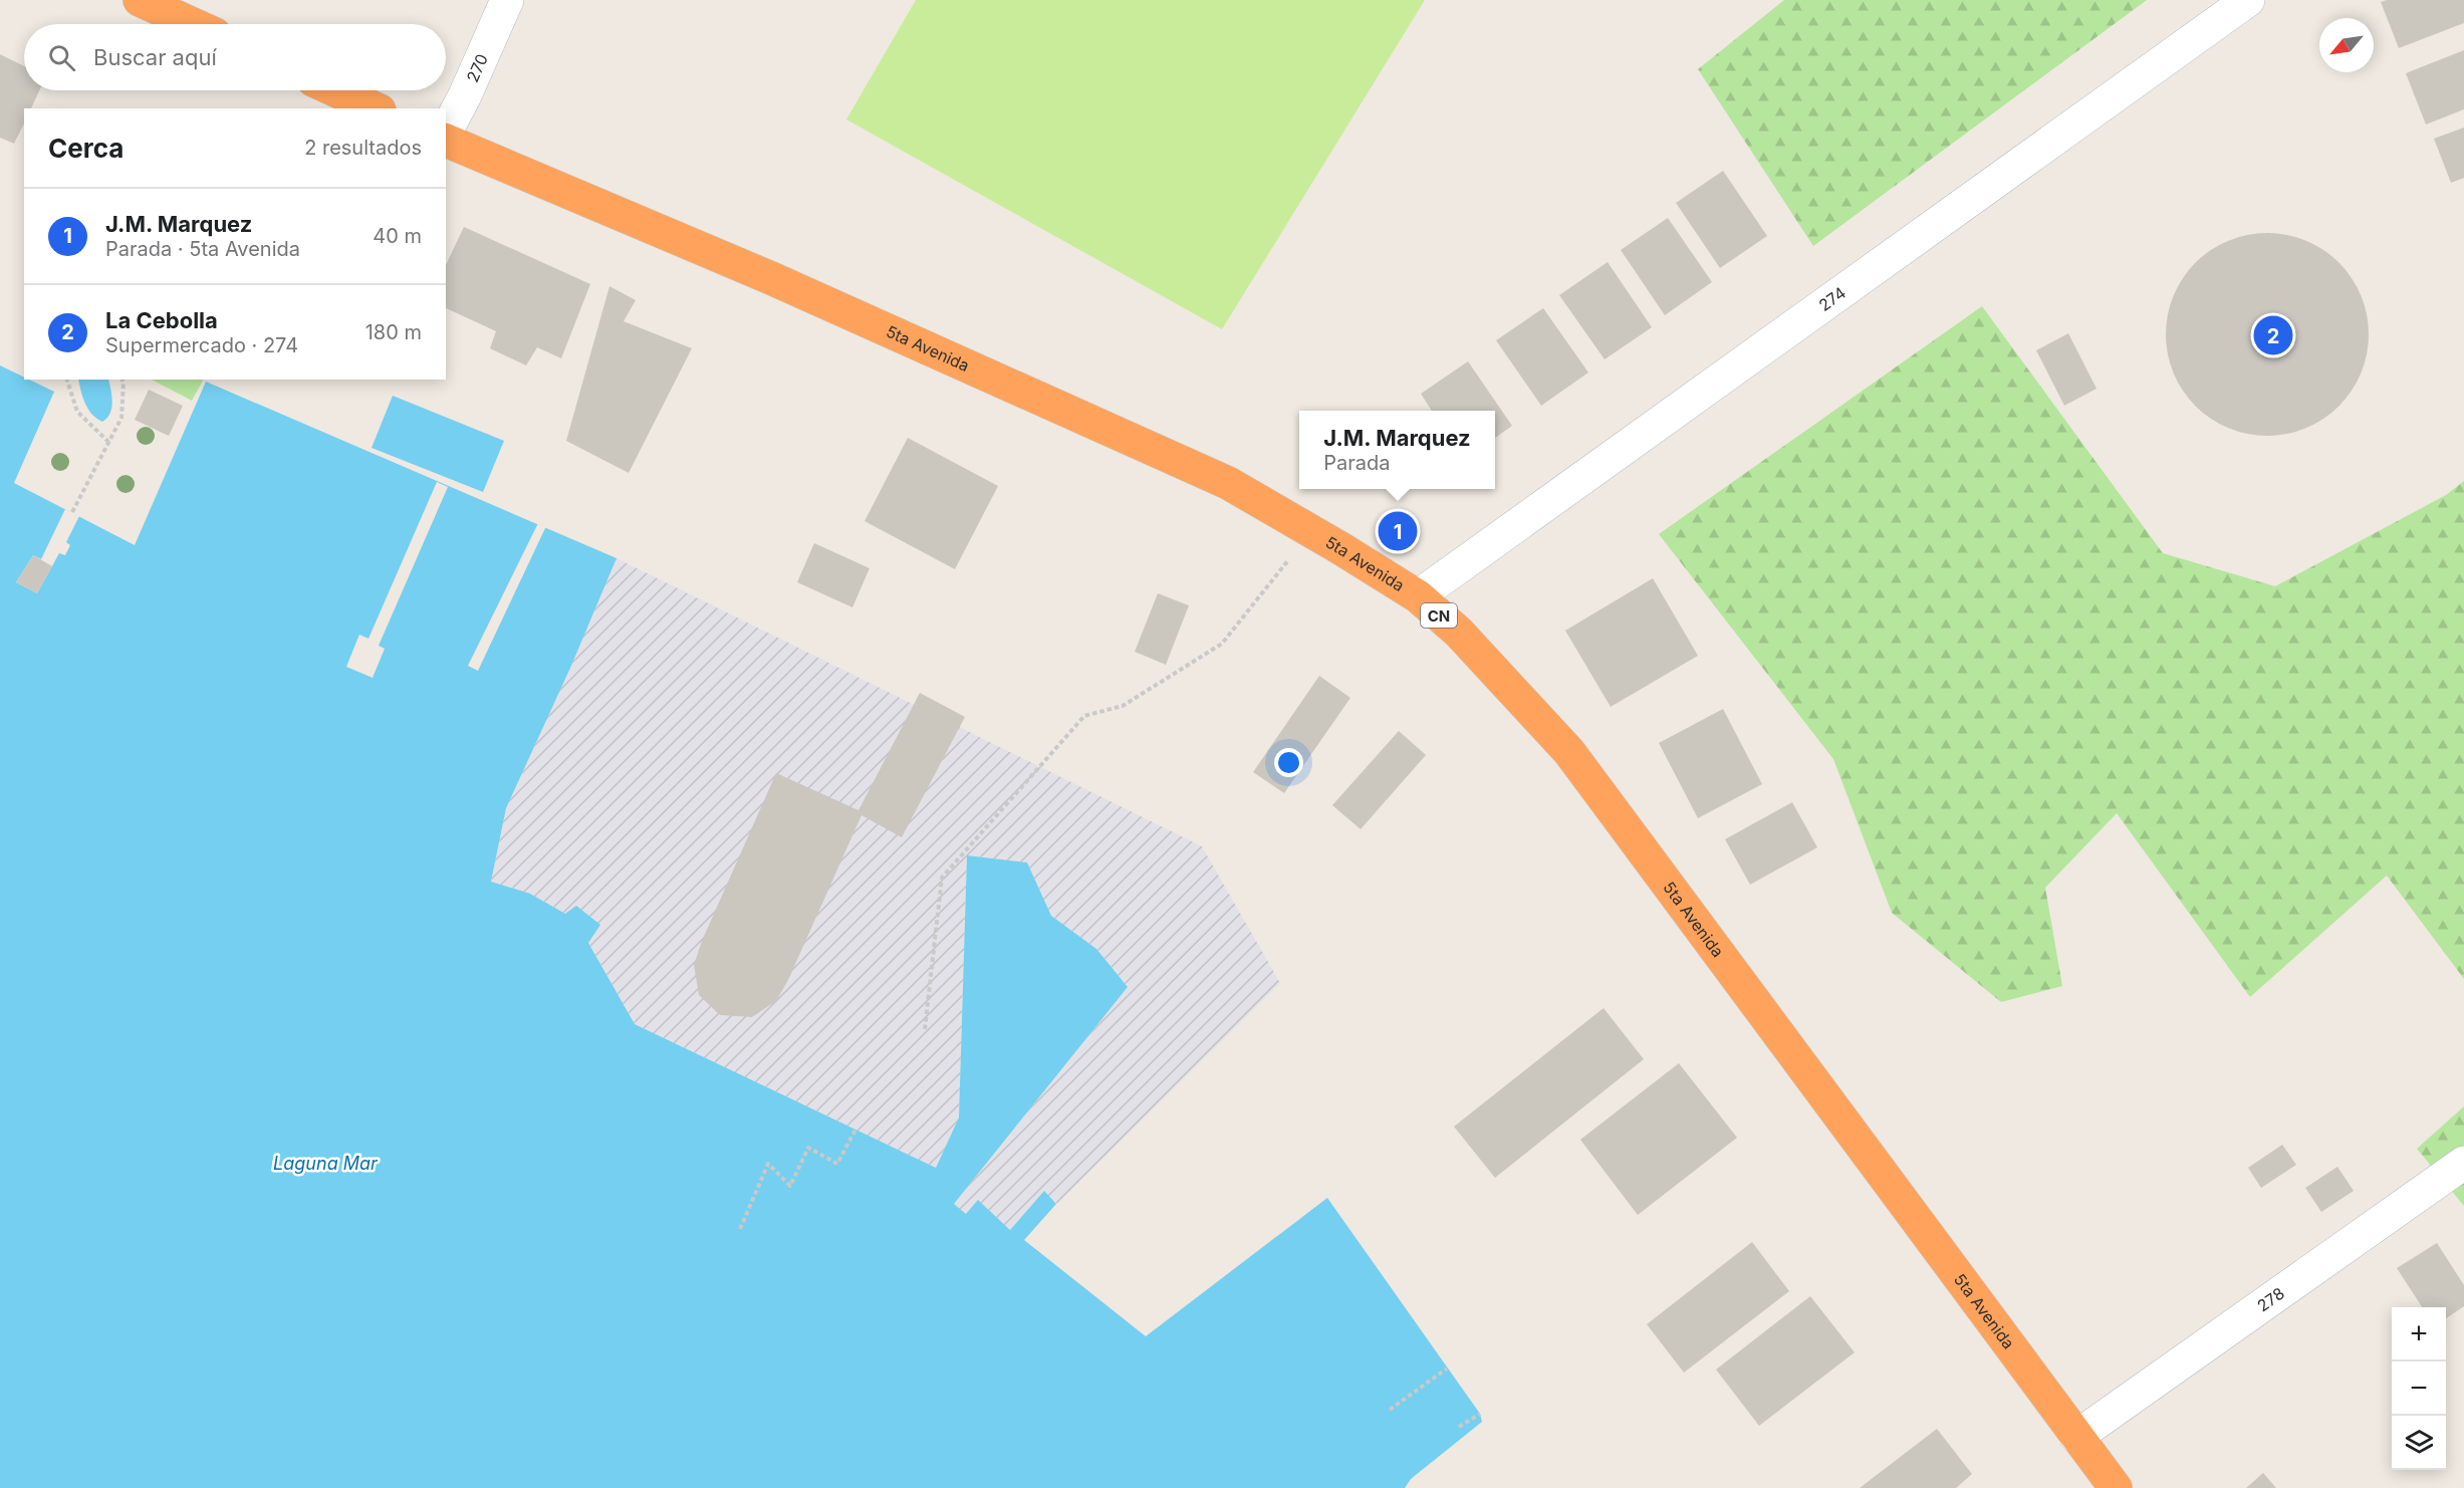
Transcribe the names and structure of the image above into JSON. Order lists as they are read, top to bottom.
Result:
{
  "streets": {
    "highway": ["5ta Avenida", "CN"],
    "street": ["270", "274", "278"]
  },
  "crossings": [
    ["274", "5ta Avenida"],
    ["5ta Avenida", "278"]
  ],
  "water": ["Laguna Mar"],
  "north": "bottom left",
  "page": {
    "search": "Buscar aquí",
    "heading": ["Cerca", "2 resultados"],
    "list": [
      {
        "mark": "1",
        "name": "J.M. Marquez",
        "note": "Parada · 5ta Avenida",
        "value": "40 m"
      },
      {
        "mark": "2",
        "name": "La Cebolla",
        "note": "Supermercado · 274",
        "value": "180 m"
      }
    ],
    "pins": ["2", "1"],
    "popup": ["J.M. Marquez", "Parada"],
    "map_buttons": ["+", "−"]
  }
}
